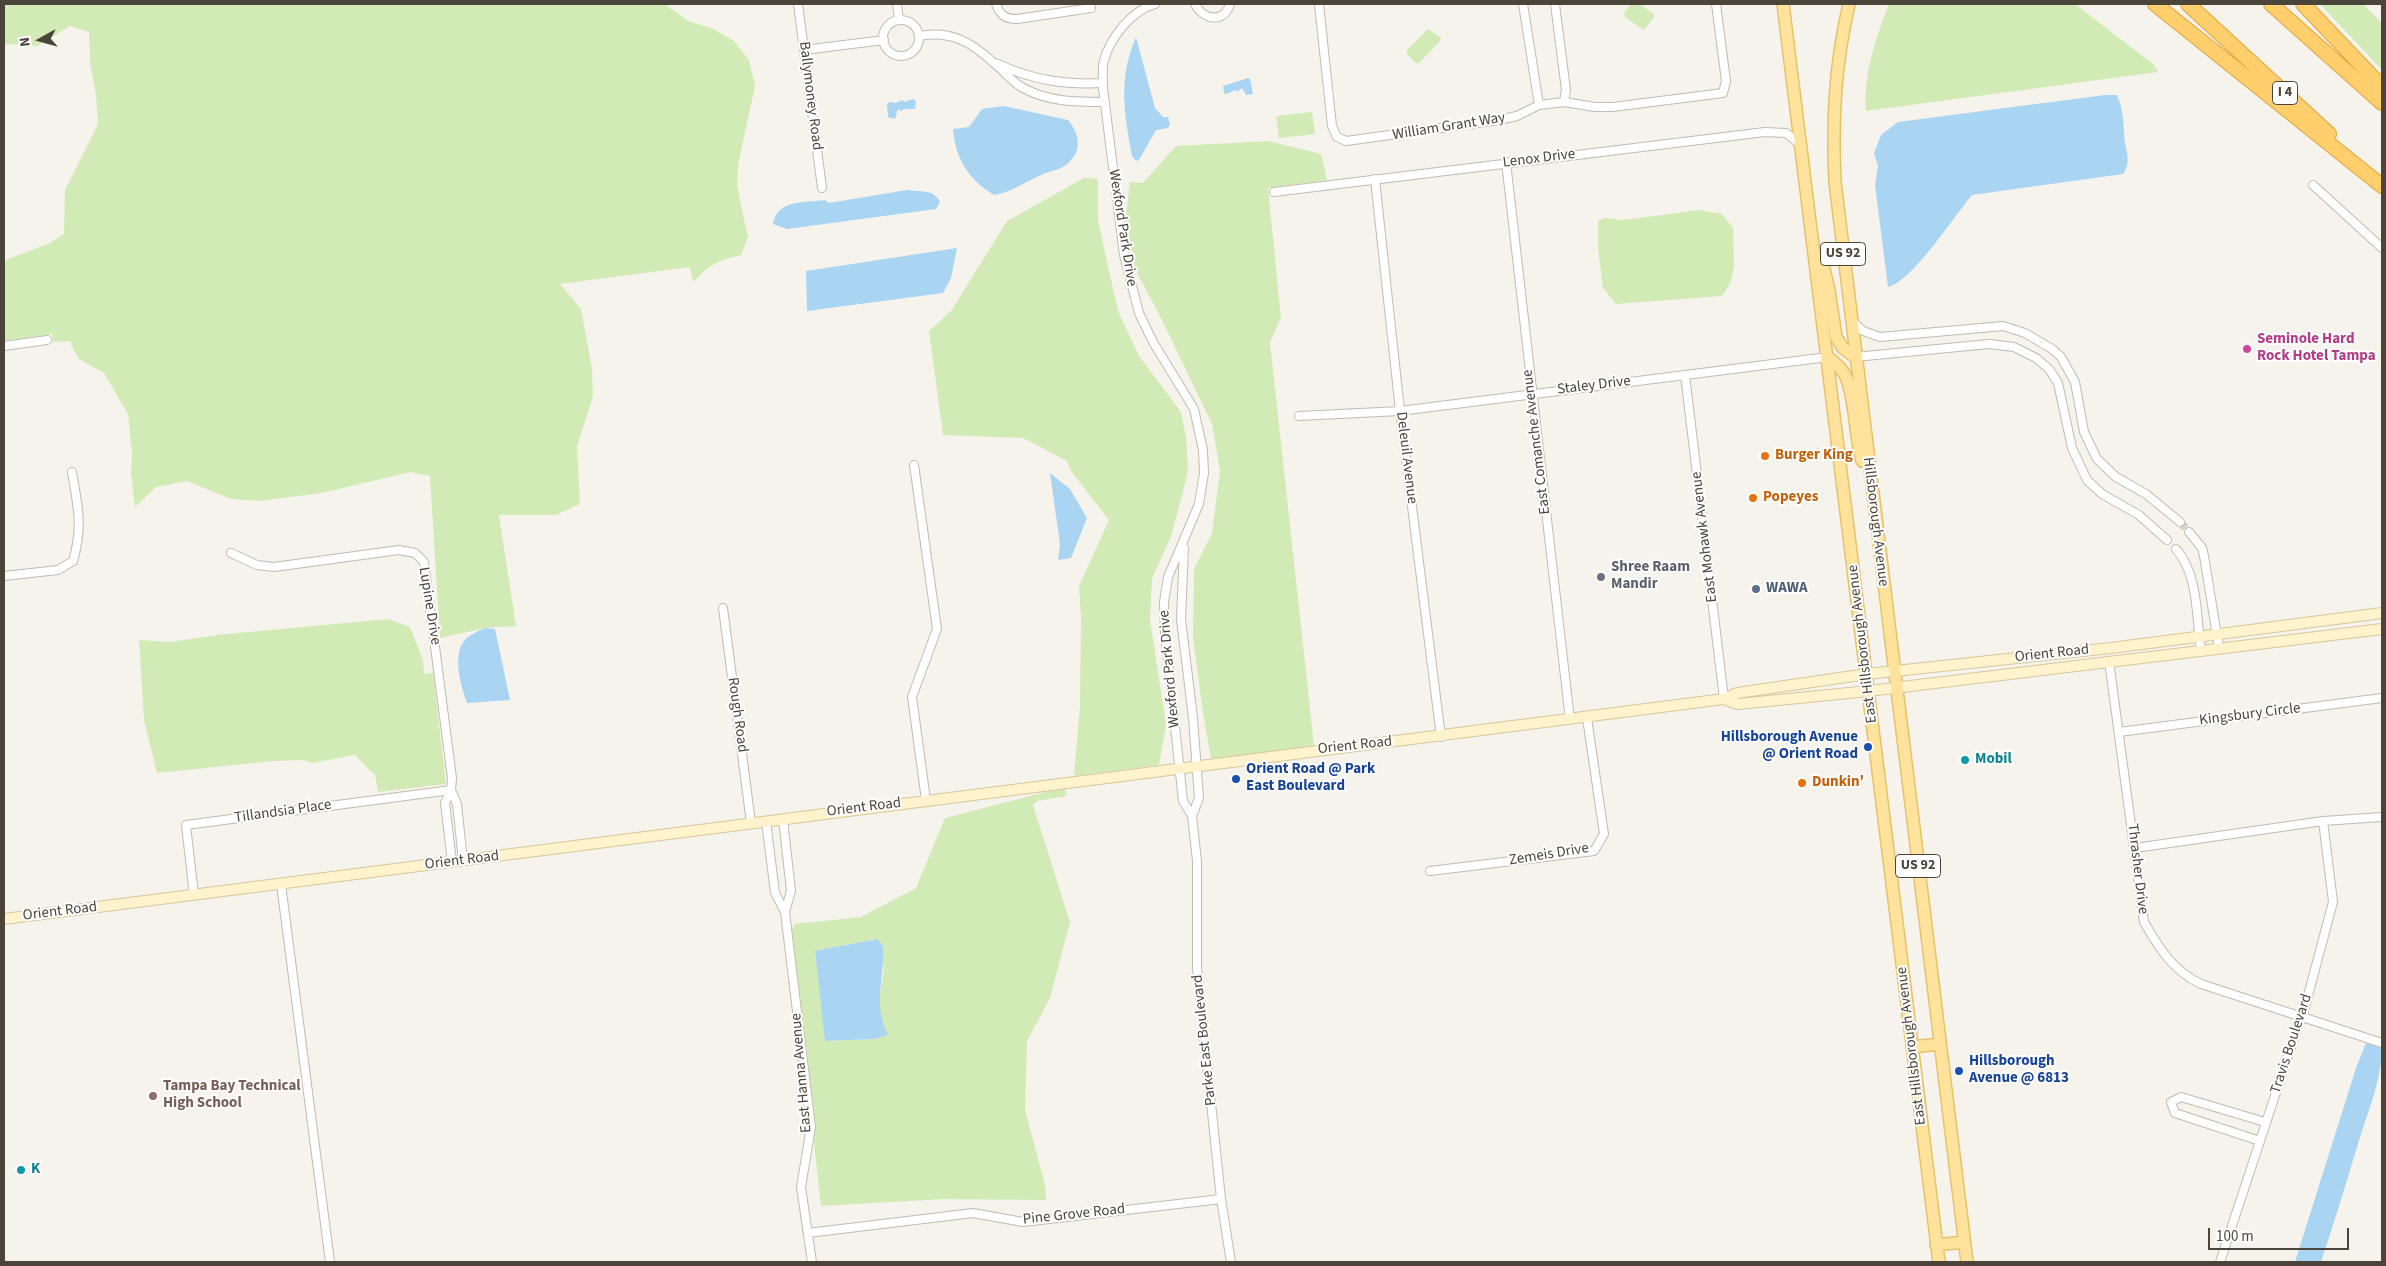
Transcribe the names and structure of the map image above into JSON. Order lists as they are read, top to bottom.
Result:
{
  "streets": {
    "highway": ["I 4"],
    "main road": ["US 92", "Hillsborough Avenue", "East Hillsborough Avenue"],
    "street": [
      "Ballymoney Road",
      "William Grant Way",
      "Lenox Drive",
      "Wexford Park Drive",
      "Staley Drive",
      "East Comanche Avenue",
      "Deleuil Avenue",
      "East Mohawk Avenue",
      "Lupine Drive",
      "Orient Road",
      "Rough Road",
      "Kingsbury Circle",
      "Tillandsia Place",
      "Zemeis Drive",
      "Thrasher Drive",
      "Parke East Boulevard",
      "Travis Boulevard",
      "East Hanna Avenue",
      "Pine Grove Road"
    ]
  },
  "crossings": [
    ["Lenox Drive", "US 92"],
    ["Lenox Drive", "East Comanche Avenue"],
    ["Lenox Drive", "Deleuil Avenue"],
    ["Lenox Drive", "East Hillsborough Avenue"],
    ["Wexford Park Drive", "Orient Road"],
    ["Wexford Park Drive", "Parke East Boulevard"],
    ["US 92", "Hillsborough Avenue"],
    ["US 92", "East Hillsborough Avenue"],
    ["Staley Drive", "East Comanche Avenue"],
    ["Staley Drive", "Deleuil Avenue"],
    ["Staley Drive", "East Mohawk Avenue"],
    ["Staley Drive", "East Hillsborough Avenue"],
    ["East Comanche Avenue", "Orient Road"],
    ["Deleuil Avenue", "Orient Road"],
    ["Hillsborough Avenue", "East Hillsborough Avenue"],
    ["Hillsborough Avenue", "Orient Road"],
    ["East Mohawk Avenue", "Orient Road"],
    ["Lupine Drive", "Orient Road"],
    ["Lupine Drive", "Tillandsia Place"],
    ["East Hillsborough Avenue", "Orient Road"],
    ["Orient Road", "Rough Road"],
    ["Orient Road", "Tillandsia Place"],
    ["Orient Road", "Zemeis Drive"],
    ["Orient Road", "Thrasher Drive"],
    ["Orient Road", "Parke East Boulevard"],
    ["Orient Road", "East Hanna Avenue"],
    ["Kingsbury Circle", "Thrasher Drive"],
    ["Thrasher Drive", "Travis Boulevard"],
    ["Parke East Boulevard", "Pine Grove Road"],
    ["East Hanna Avenue", "Pine Grove Road"]
  ],
  "places": [
    "Seminole Hard Rock Hotel Tampa",
    "Burger King",
    "Popeyes",
    "Shree Raam Mandir",
    "WAWA",
    "Hillsborough Avenue @ Orient Road",
    "Mobil",
    "Orient Road @ Park East Boulevard",
    "Dunkin'",
    "Hillsborough Avenue @ 6813",
    "Tampa Bay Technical High School",
    "K"
  ],
  "scale_bar": "100 m",
  "north": "left"
}
